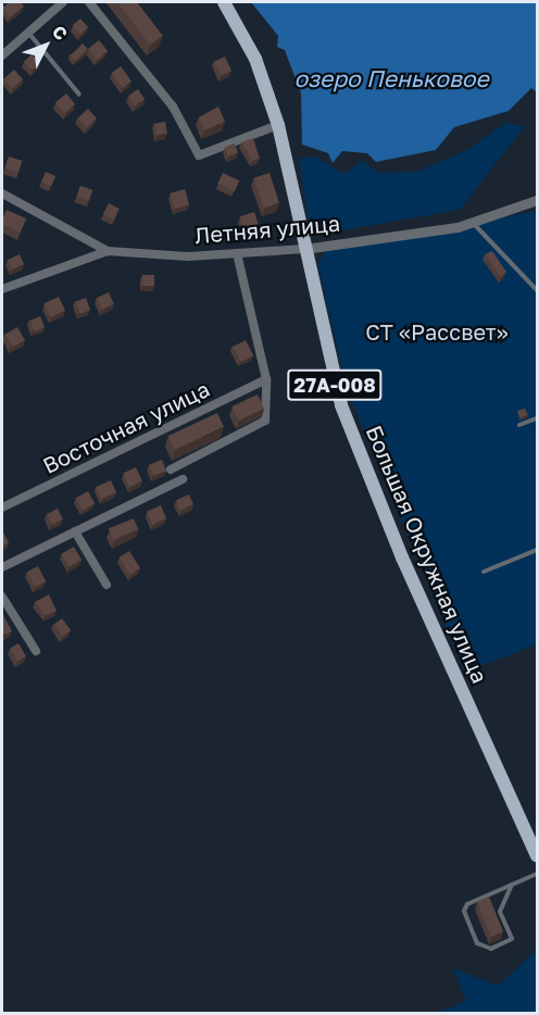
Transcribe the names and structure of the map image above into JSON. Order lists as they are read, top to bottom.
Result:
{
  "streets": {
    "main road": ["27А-008", "Большая Окружная улица"],
    "street": ["Летняя улица", "Восточная улица"]
  },
  "crossings": [
    ["Летняя улица", "Большая Окружная улица"]
  ],
  "water": ["озеро Пеньковое"],
  "parks": ["СТ «Рассвет»"],
  "north": "top right"
}
